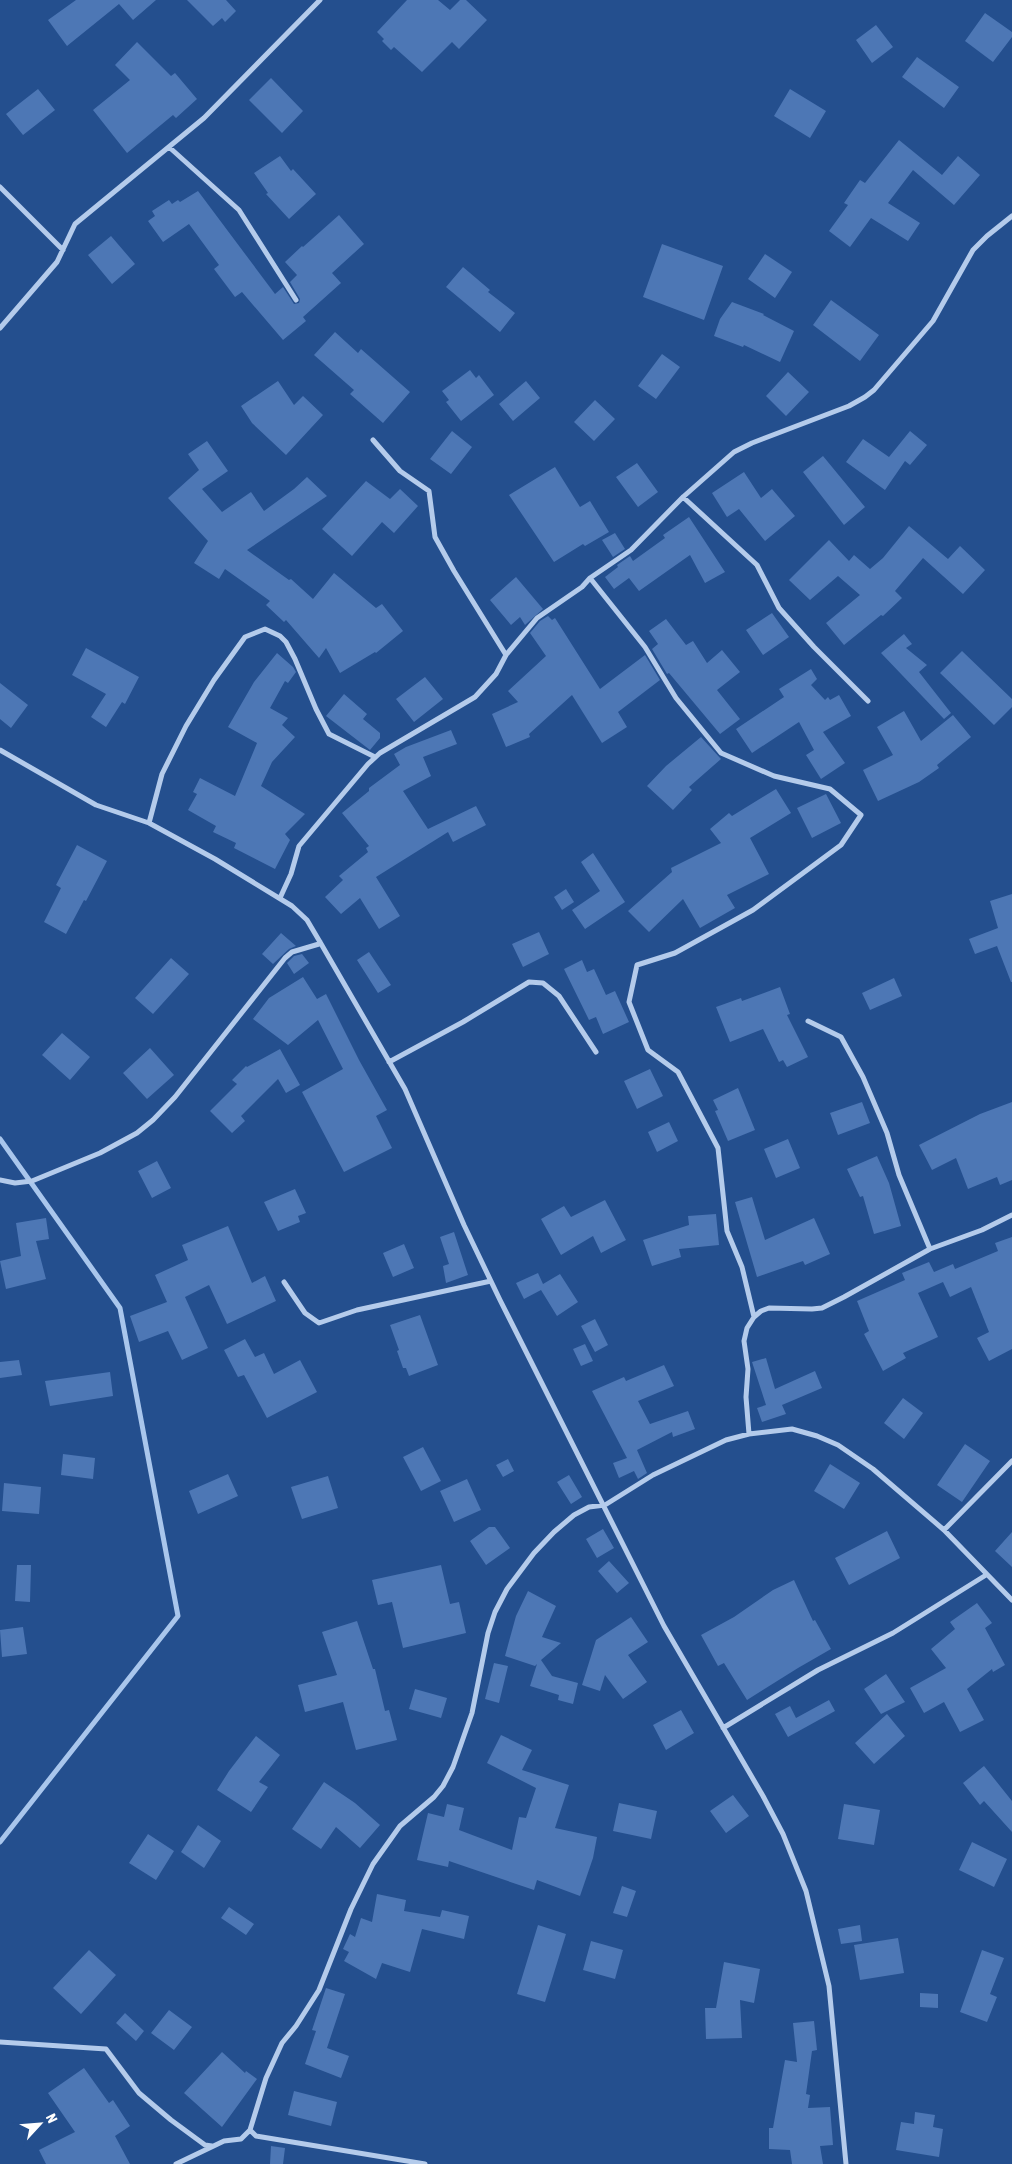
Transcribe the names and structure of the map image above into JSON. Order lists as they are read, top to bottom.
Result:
{
  "north": "top right"
}
